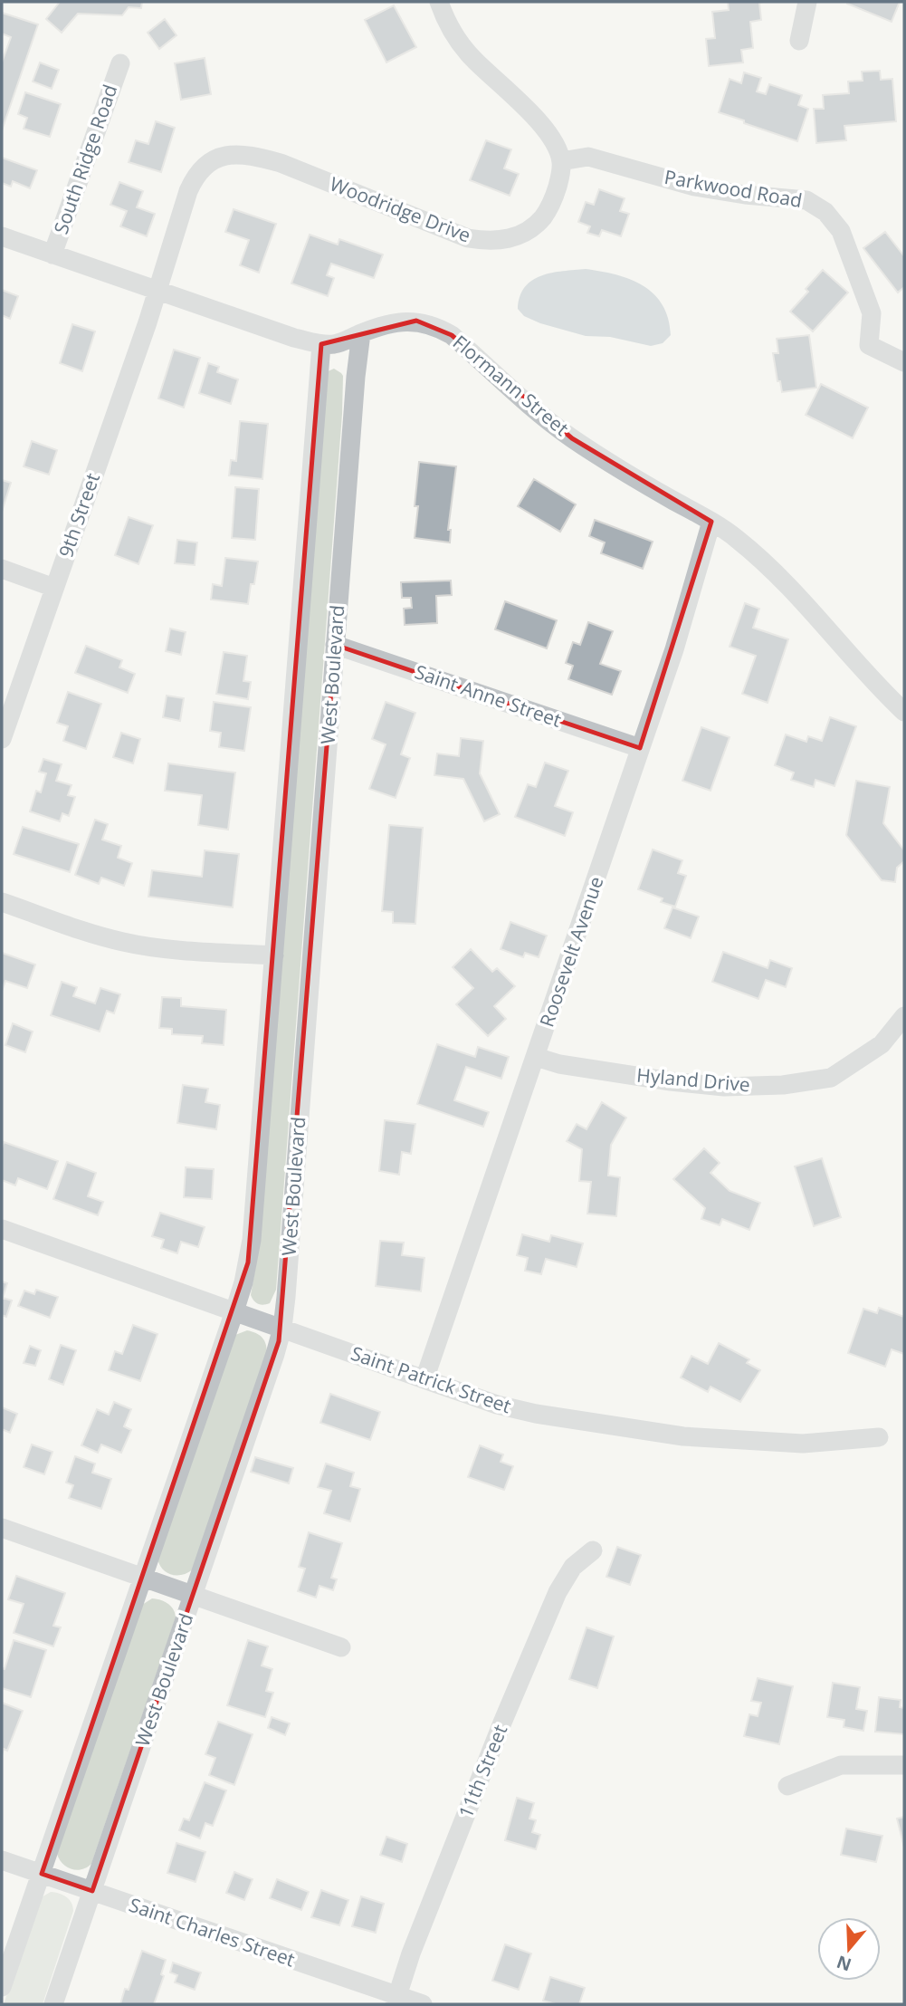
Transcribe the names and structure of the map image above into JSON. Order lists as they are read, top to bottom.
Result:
{
  "streets": {
    "street": [
      "South Ridge Road",
      "Parkwood Road",
      "Woodridge Drive",
      "Flormann Street",
      "9th Street",
      "West Boulevard",
      "Saint Anne Street",
      "Roosevelt Avenue",
      "Hyland Drive",
      "Saint Patrick Street",
      "11th Street",
      "Saint Charles Street"
    ]
  },
  "crossings": [
    ["South Ridge Road", "Flormann Street"],
    ["Parkwood Road", "Woodridge Drive"],
    ["Woodridge Drive", "Flormann Street"],
    ["Woodridge Drive", "9th Street"],
    ["Flormann Street", "9th Street"],
    ["Flormann Street", "West Boulevard"],
    ["Flormann Street", "Roosevelt Avenue"],
    ["West Boulevard", "Saint Anne Street"],
    ["West Boulevard", "Saint Patrick Street"],
    ["West Boulevard", "Saint Charles Street"],
    ["Saint Anne Street", "Roosevelt Avenue"],
    ["Roosevelt Avenue", "Hyland Drive"],
    ["Roosevelt Avenue", "Saint Patrick Street"],
    ["11th Street", "Saint Charles Street"]
  ],
  "north": "bottom"
}
